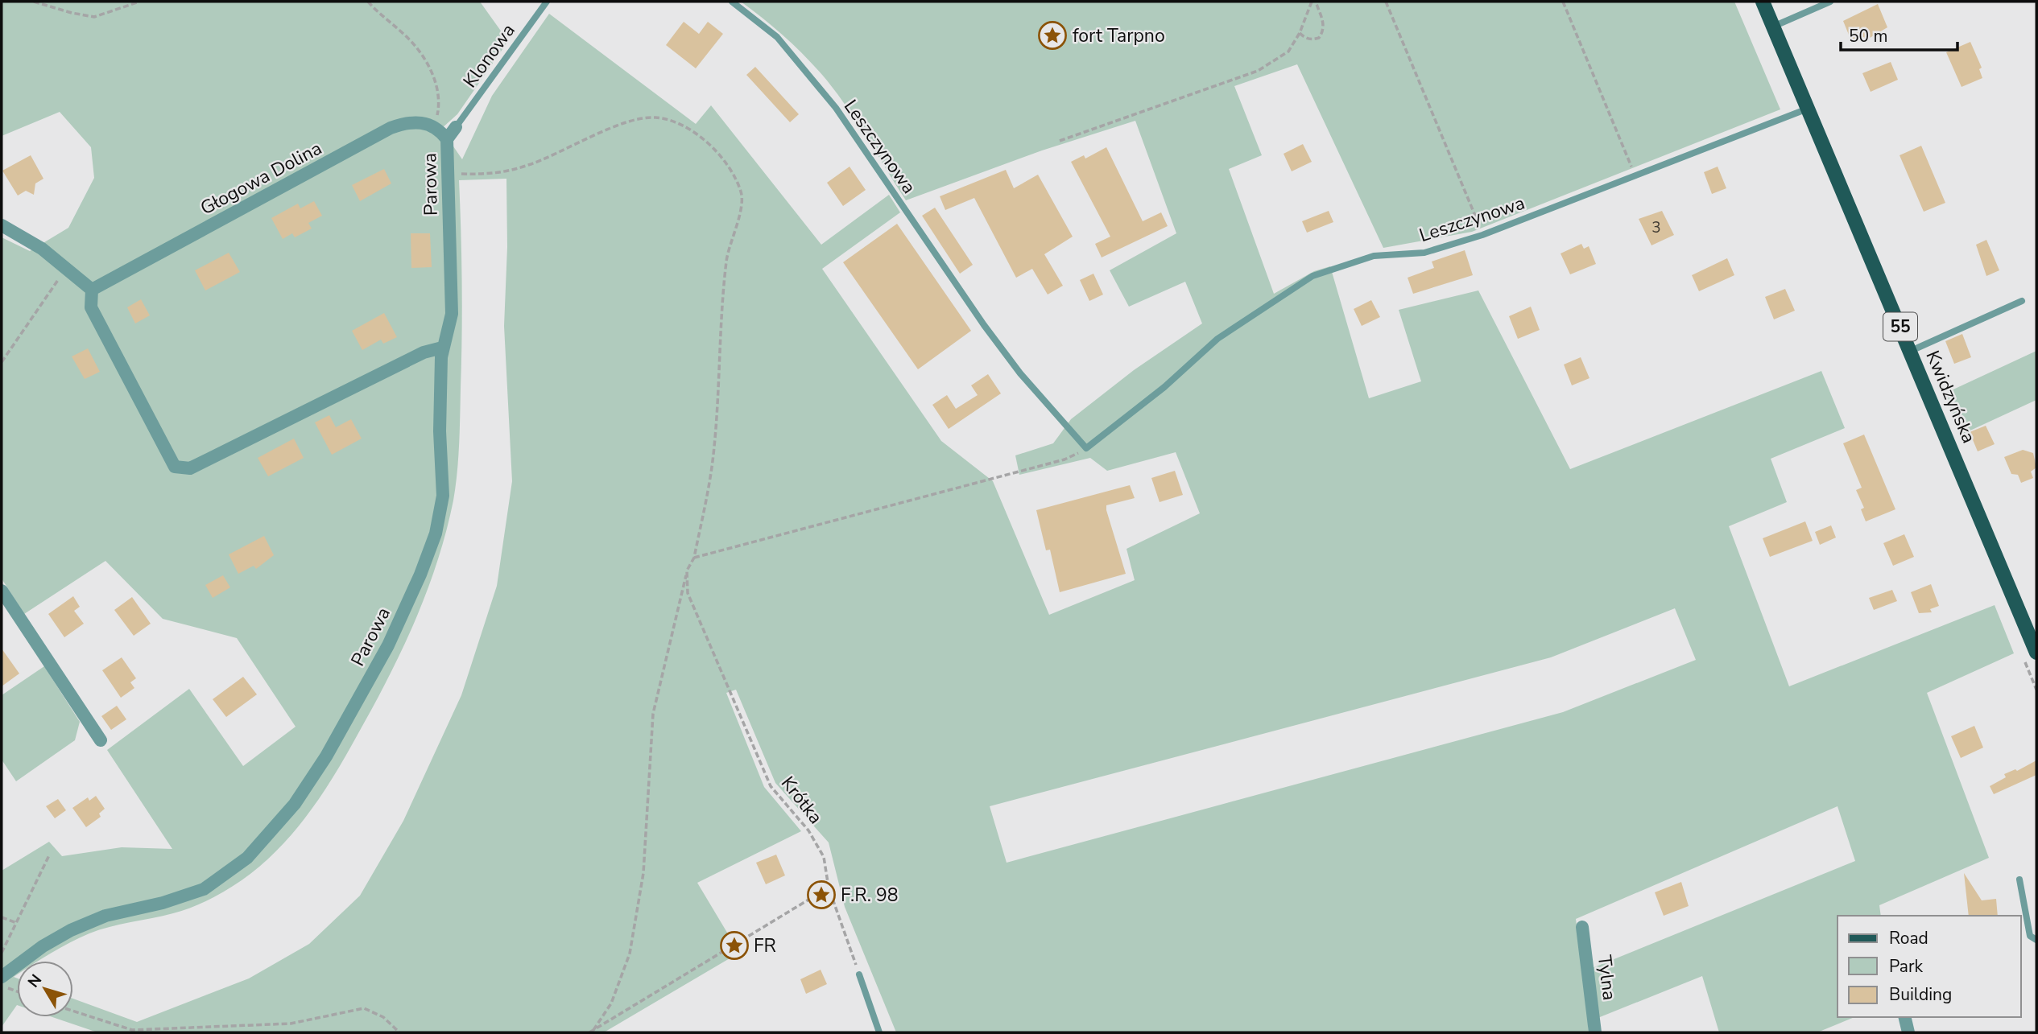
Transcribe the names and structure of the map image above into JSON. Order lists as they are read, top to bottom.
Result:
{
  "streets": {
    "main road": ["55", "Kwidzyńska"],
    "street": ["Głogowa Dolina", "Parowa", "Tylna"],
    "lane": ["Klonowa", "Leszczynowa"],
    "path": ["Krótka"]
  },
  "crossings": [
    ["Klonowa", "Parowa"],
    ["Leszczynowa", "Kwidzyńska"],
    ["Głogowa Dolina", "Parowa"]
  ],
  "places": {
    "place": ["fort Tarpno", "F.R. 98", "FR"]
  },
  "house_numbers": ["3"],
  "legend": ["Road", "Park", "Building"],
  "scale_bar": "50 m",
  "north": "top left"
}
